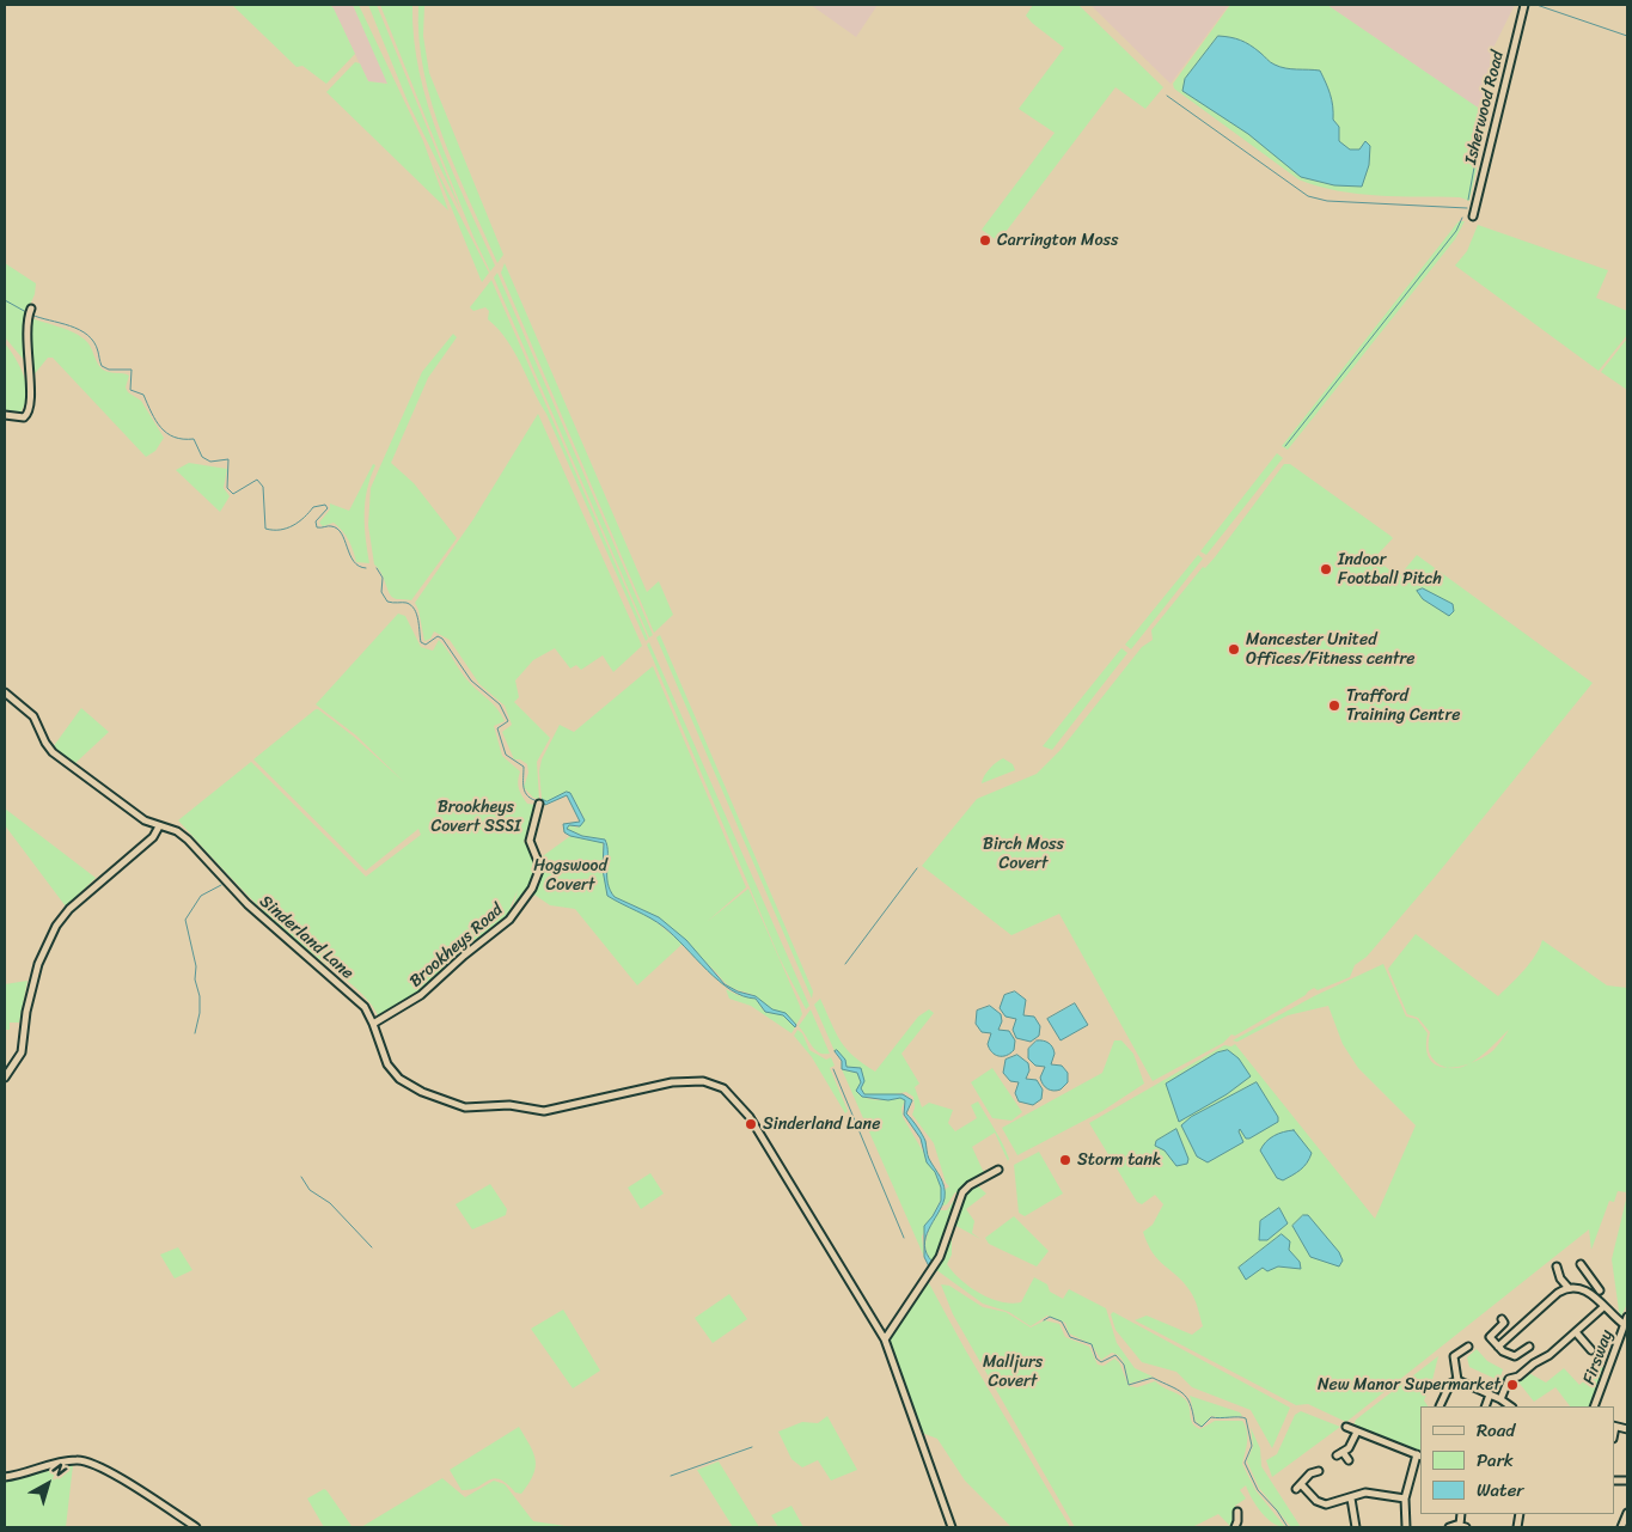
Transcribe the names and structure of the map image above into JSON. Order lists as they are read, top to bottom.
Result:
{
  "streets": {
    "street": [
      "Isherwood Road",
      "Sinderland Lane",
      "Brookheys Road",
      "Firsway"
    ]
  },
  "crossings": [
    ["Sinderland Lane", "Brookheys Road"]
  ],
  "parks": [
    "Brookheys Covert SSSI",
    "Birch Moss Covert",
    "Hogswood Covert",
    "Malljurs Covert"
  ],
  "places": [
    "Carrington Moss",
    "Indoor Football Pitch",
    "Mancester United Offices/Fitness centre",
    "Trafford Training Centre",
    "Sinderland Lane",
    "Storm tank",
    "New Manor Supermarket"
  ],
  "legend": ["Road", "Park", "Water"],
  "north": "top right"
}
